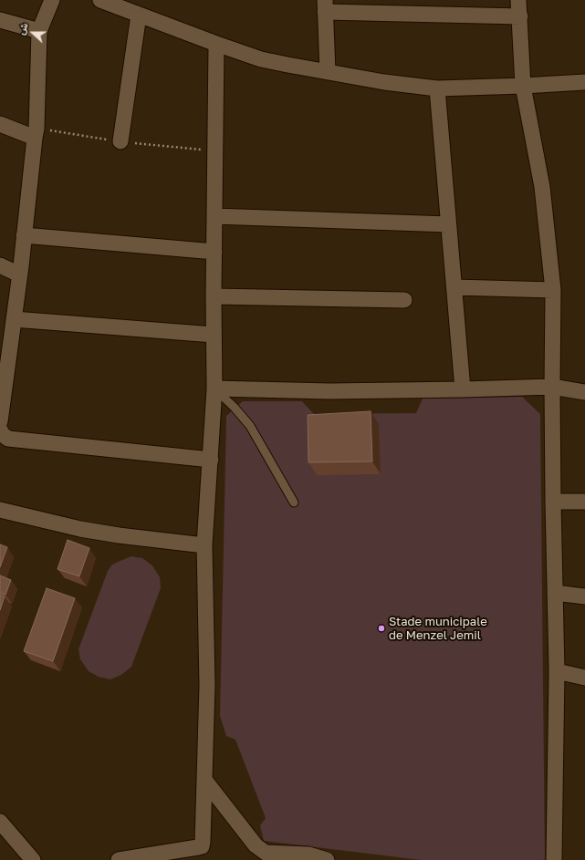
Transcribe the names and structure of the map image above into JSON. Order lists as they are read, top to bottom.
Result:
{
  "places": ["Stade municipale de Menzel Jemil"],
  "north": "left"
}
